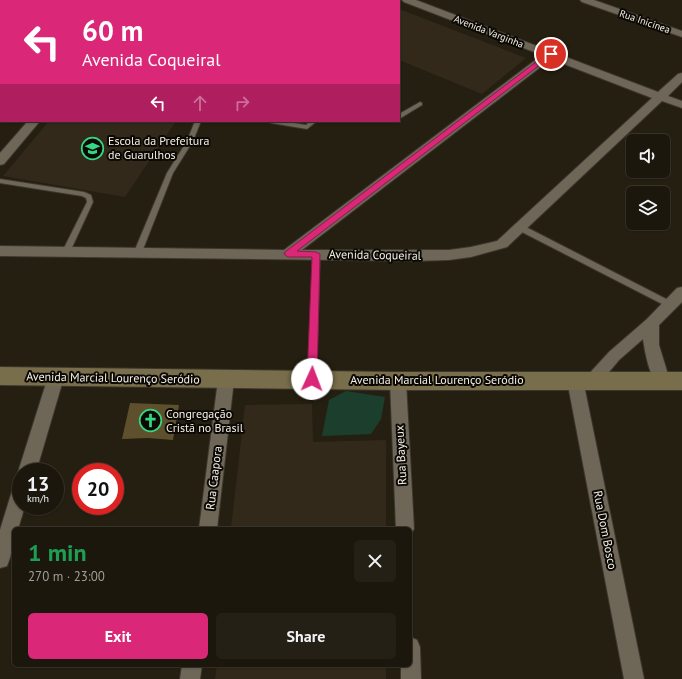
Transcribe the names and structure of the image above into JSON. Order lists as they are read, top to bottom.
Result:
{
  "streets": {
    "main road": ["Avenida Marcial Lourenço Seródio"],
    "street": [
      "Rua Inicinea",
      "Avenida Varginha",
      "Avenida Coqueiral",
      "Rua Bayeux",
      "Rua Caapora",
      "Rua Dom Bosco"
    ]
  },
  "crossings": [
    ["Avenida Varginha", "Avenida Coqueiral"],
    ["Avenida Marcial Lourenço Seródio", "Rua Bayeux"],
    ["Avenida Marcial Lourenço Seródio", "Rua Caapora"],
    ["Avenida Marcial Lourenço Seródio", "Rua Dom Bosco"]
  ],
  "places": {
    "school or university": ["Escola da Prefeitura de Guarulhos"],
    "church": ["Congregação Cristã no Brasil"]
  },
  "page": {
    "turn": ["60 m", "Avenida Coqueiral"],
    "speed": "13 km/h",
    "limit": "20",
    "heading": ["1 min", "270 m · 23:00"],
    "buttons": ["Exit", "Share"]
  }
}
